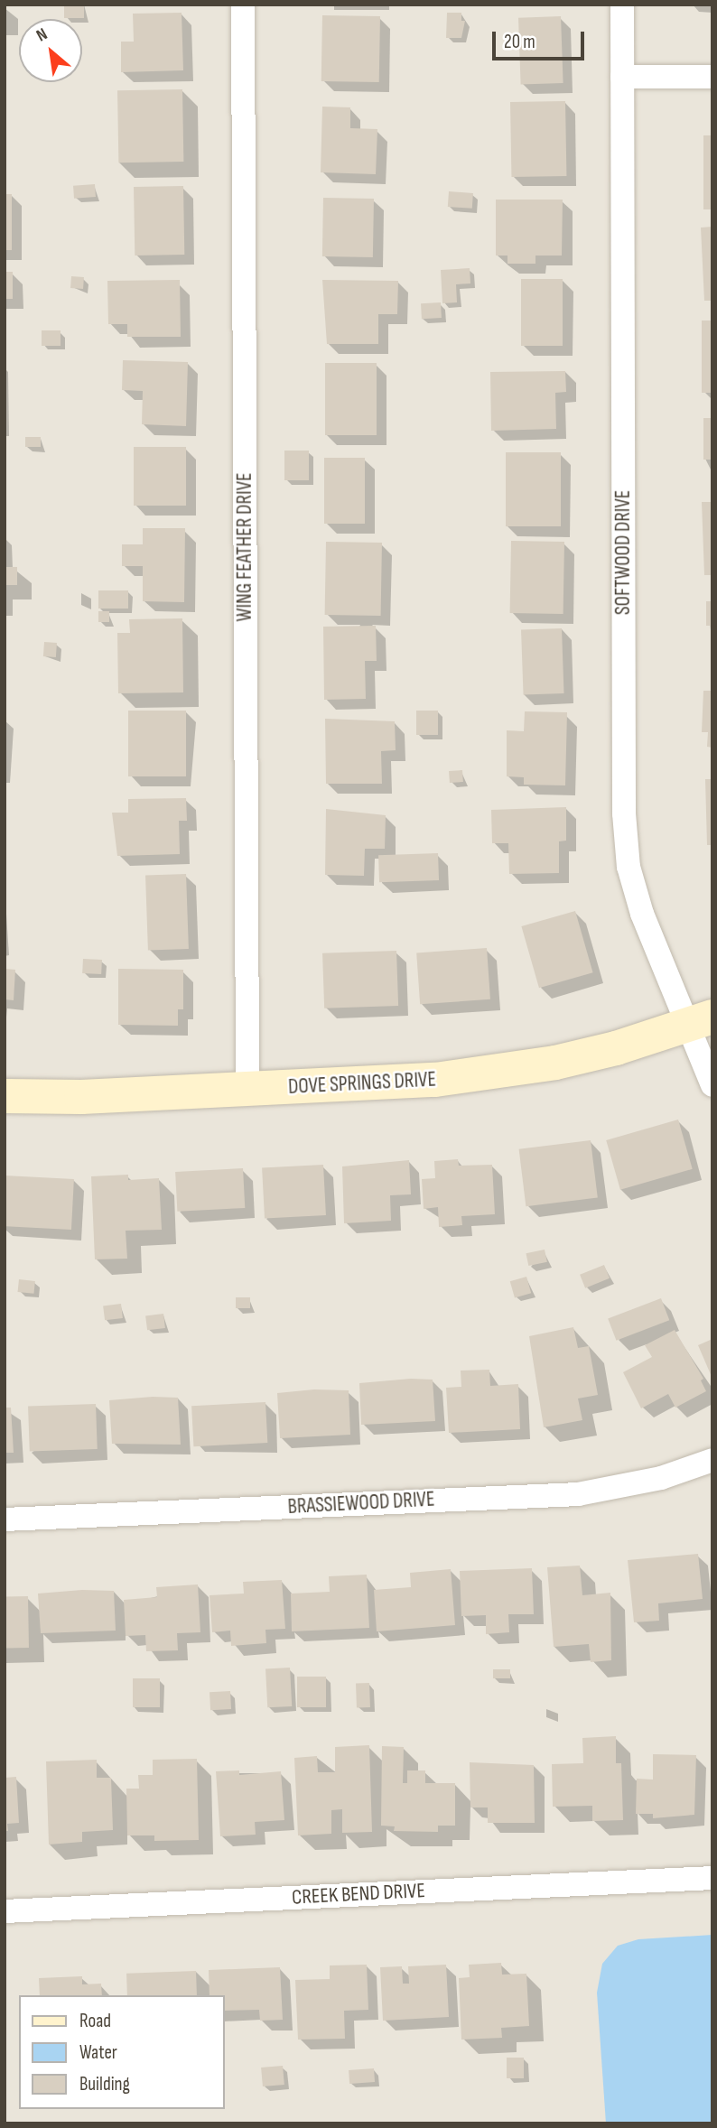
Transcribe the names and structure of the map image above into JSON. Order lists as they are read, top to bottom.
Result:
{
  "streets": {
    "street": [
      "WING FEATHER DRIVE",
      "SOFTWOOD DRIVE",
      "DOVE SPRINGS DRIVE",
      "BRASSIEWOOD DRIVE",
      "CREEK BEND DRIVE"
    ]
  },
  "crossings": [
    ["WING FEATHER DRIVE", "DOVE SPRINGS DRIVE"],
    ["SOFTWOOD DRIVE", "DOVE SPRINGS DRIVE"]
  ],
  "legend": ["Road", "Water", "Building"],
  "scale_bar": "20 m",
  "north": "top left"
}
